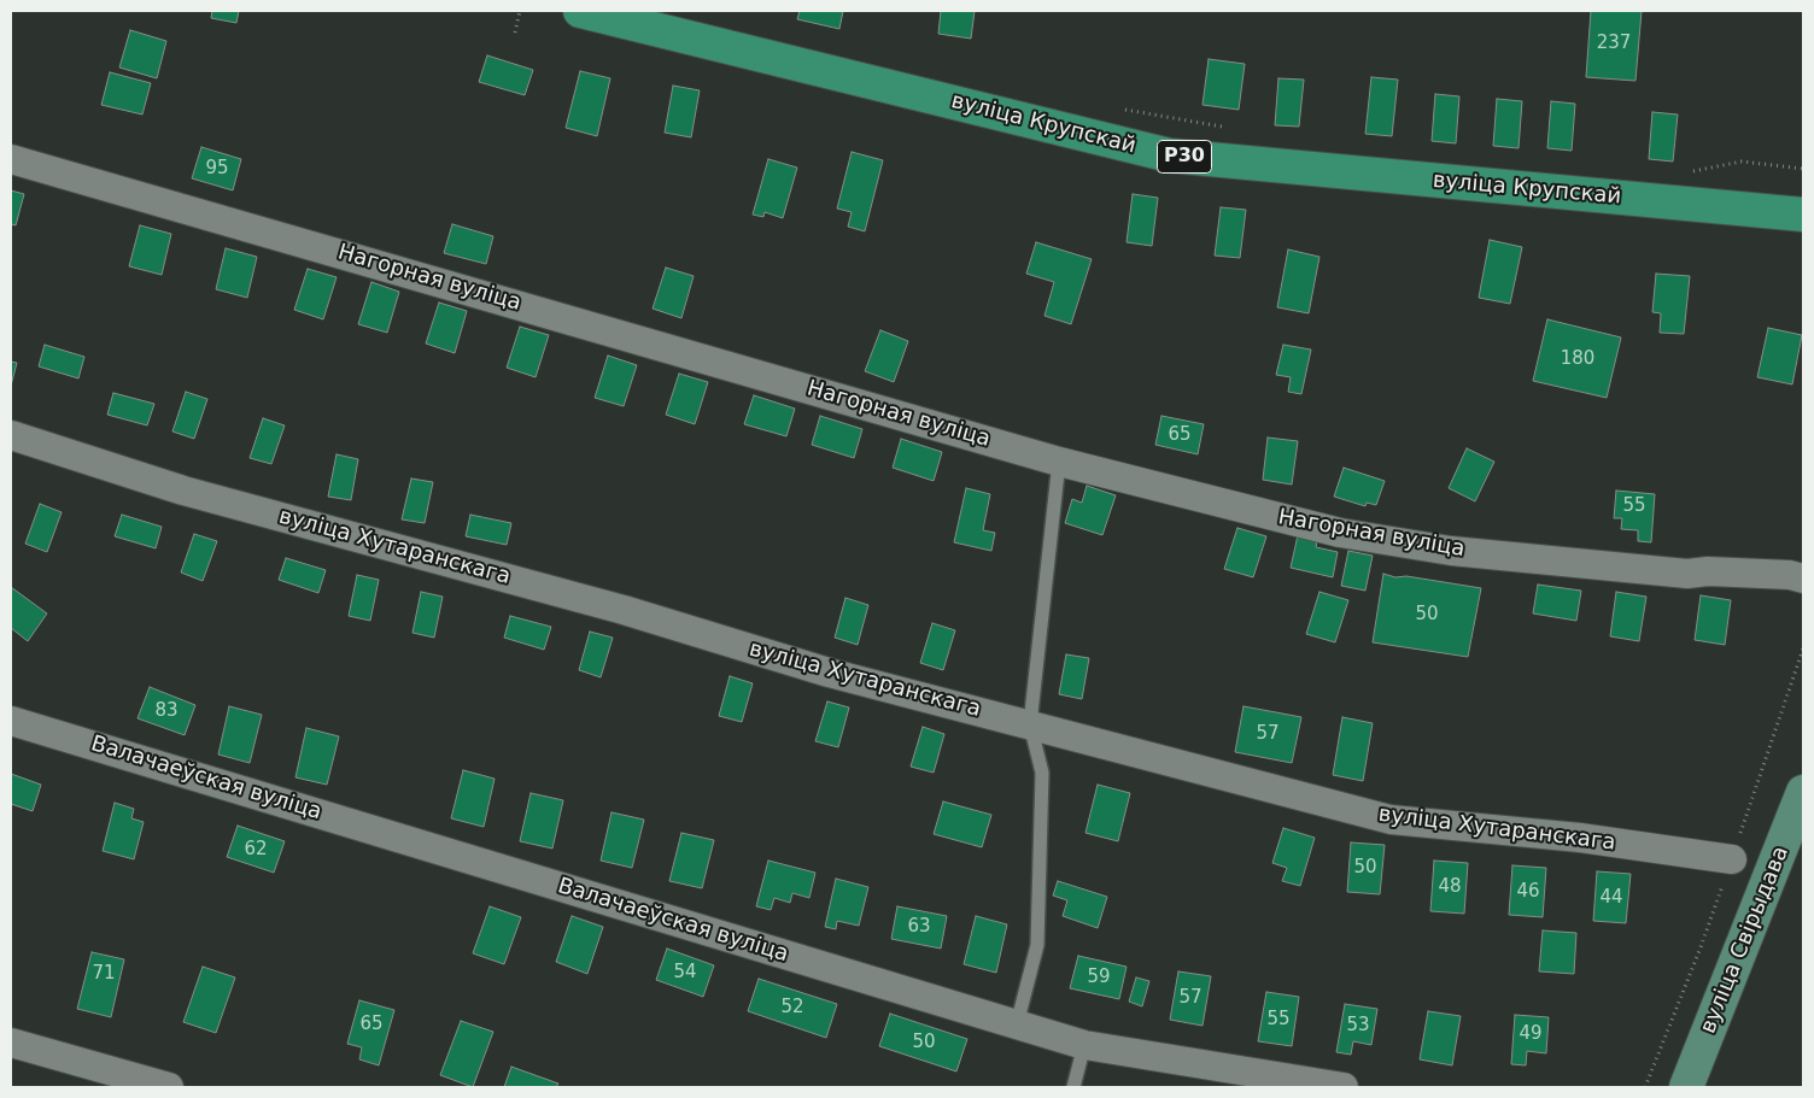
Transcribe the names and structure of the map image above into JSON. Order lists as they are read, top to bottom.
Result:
{
  "streets": {
    "main road": ["вуліца Крупскай", "Р30", "вуліца Свірыдава"],
    "street": ["Нагорная вуліца", "вуліца Хутаранскага", "Валачаеўская вуліца"]
  },
  "house_numbers": [
    "237",
    "95",
    "180",
    "65",
    "55",
    "50",
    "83",
    "57",
    "62",
    "50",
    "48",
    "46",
    "44",
    "63",
    "54",
    "71",
    "59",
    "57",
    "52",
    "55",
    "65",
    "53",
    "49",
    "50"
  ]
}
